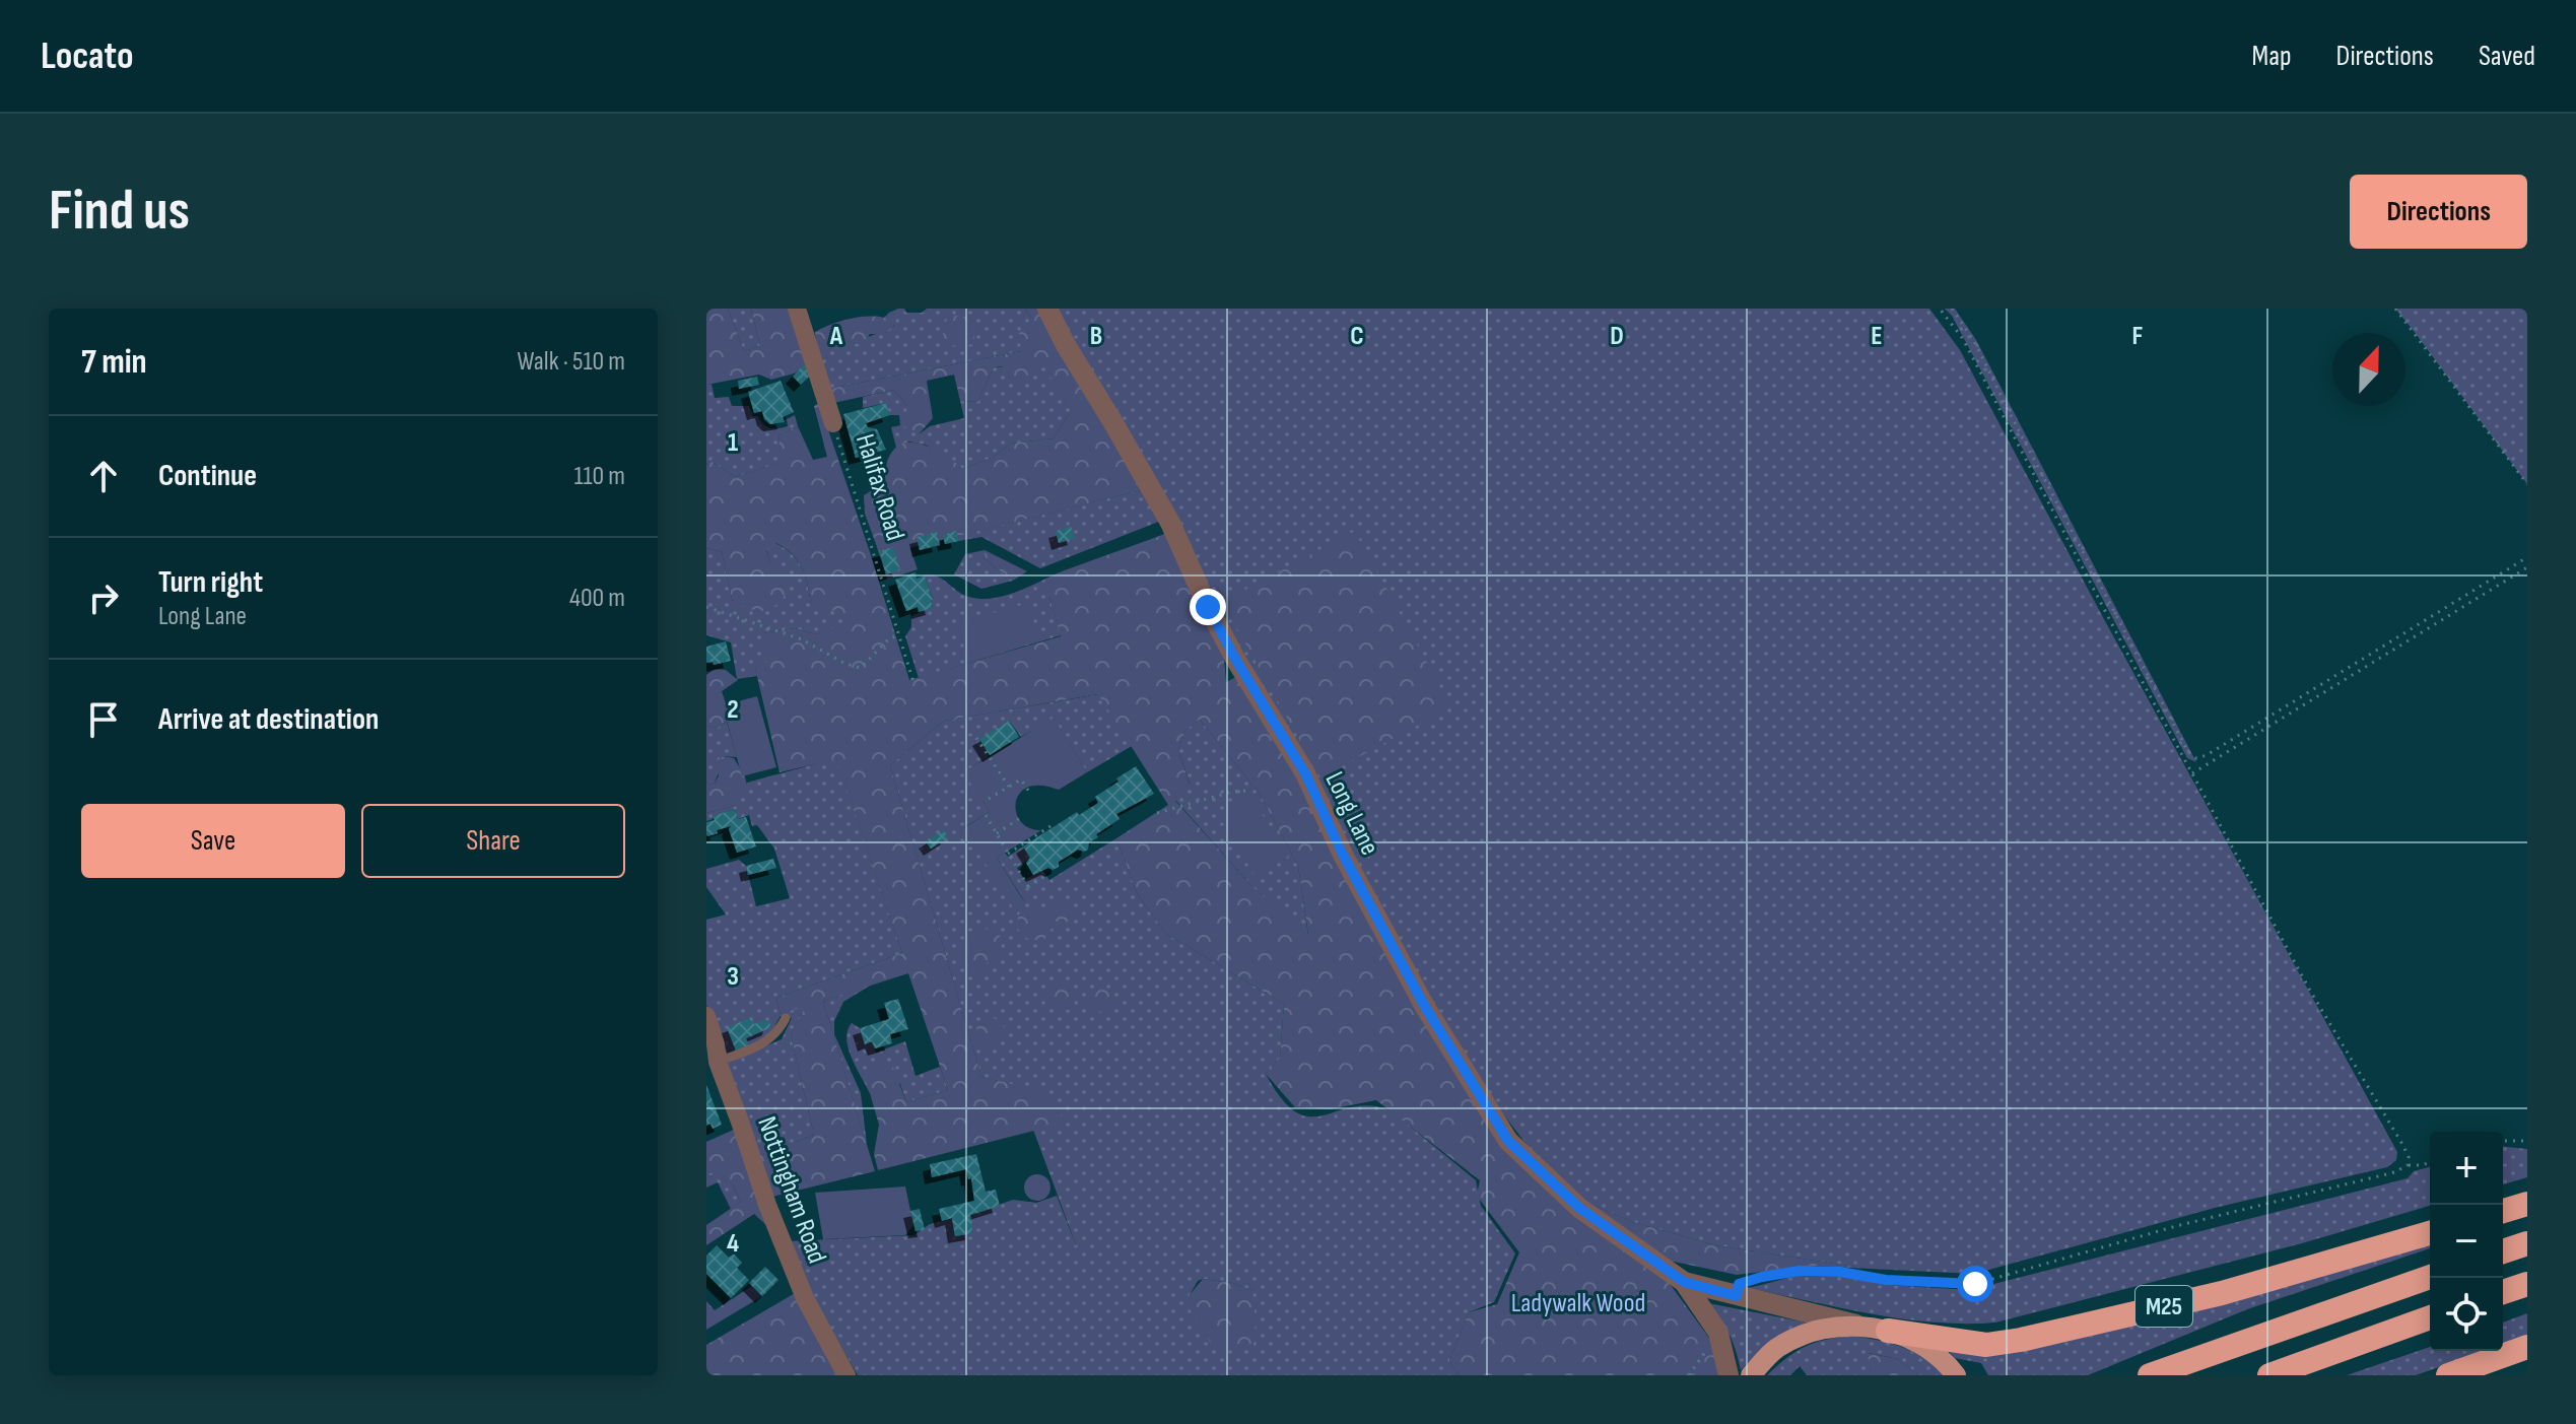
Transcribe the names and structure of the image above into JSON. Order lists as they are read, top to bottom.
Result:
{
  "streets": {
    "highway": ["M25"],
    "street": ["Halifax Road", "Long Lane", "Nottingham Road"]
  },
  "parks": ["Ladywalk Wood"],
  "north": "top",
  "page": {
    "header": "Locato",
    "nav": ["Map", "Directions", "Saved"],
    "buttons": [
      "Directions",
      ["Save", "Share"]
    ],
    "title": "Find us",
    "heading": ["7 min", "Walk · 510 m"],
    "list": [
      ["Continue", "110 m"],
      ["Turn right", "Long Lane", "400 m"],
      "Arrive at destination"
    ],
    "map_buttons": ["+", "−"]
  },
  "grid": {
    "columns": [
      "A",
      "B",
      "C",
      "D",
      "E",
      "F"
    ],
    "rows": [
      "1",
      "2",
      "3",
      "4"
    ]
  }
}
